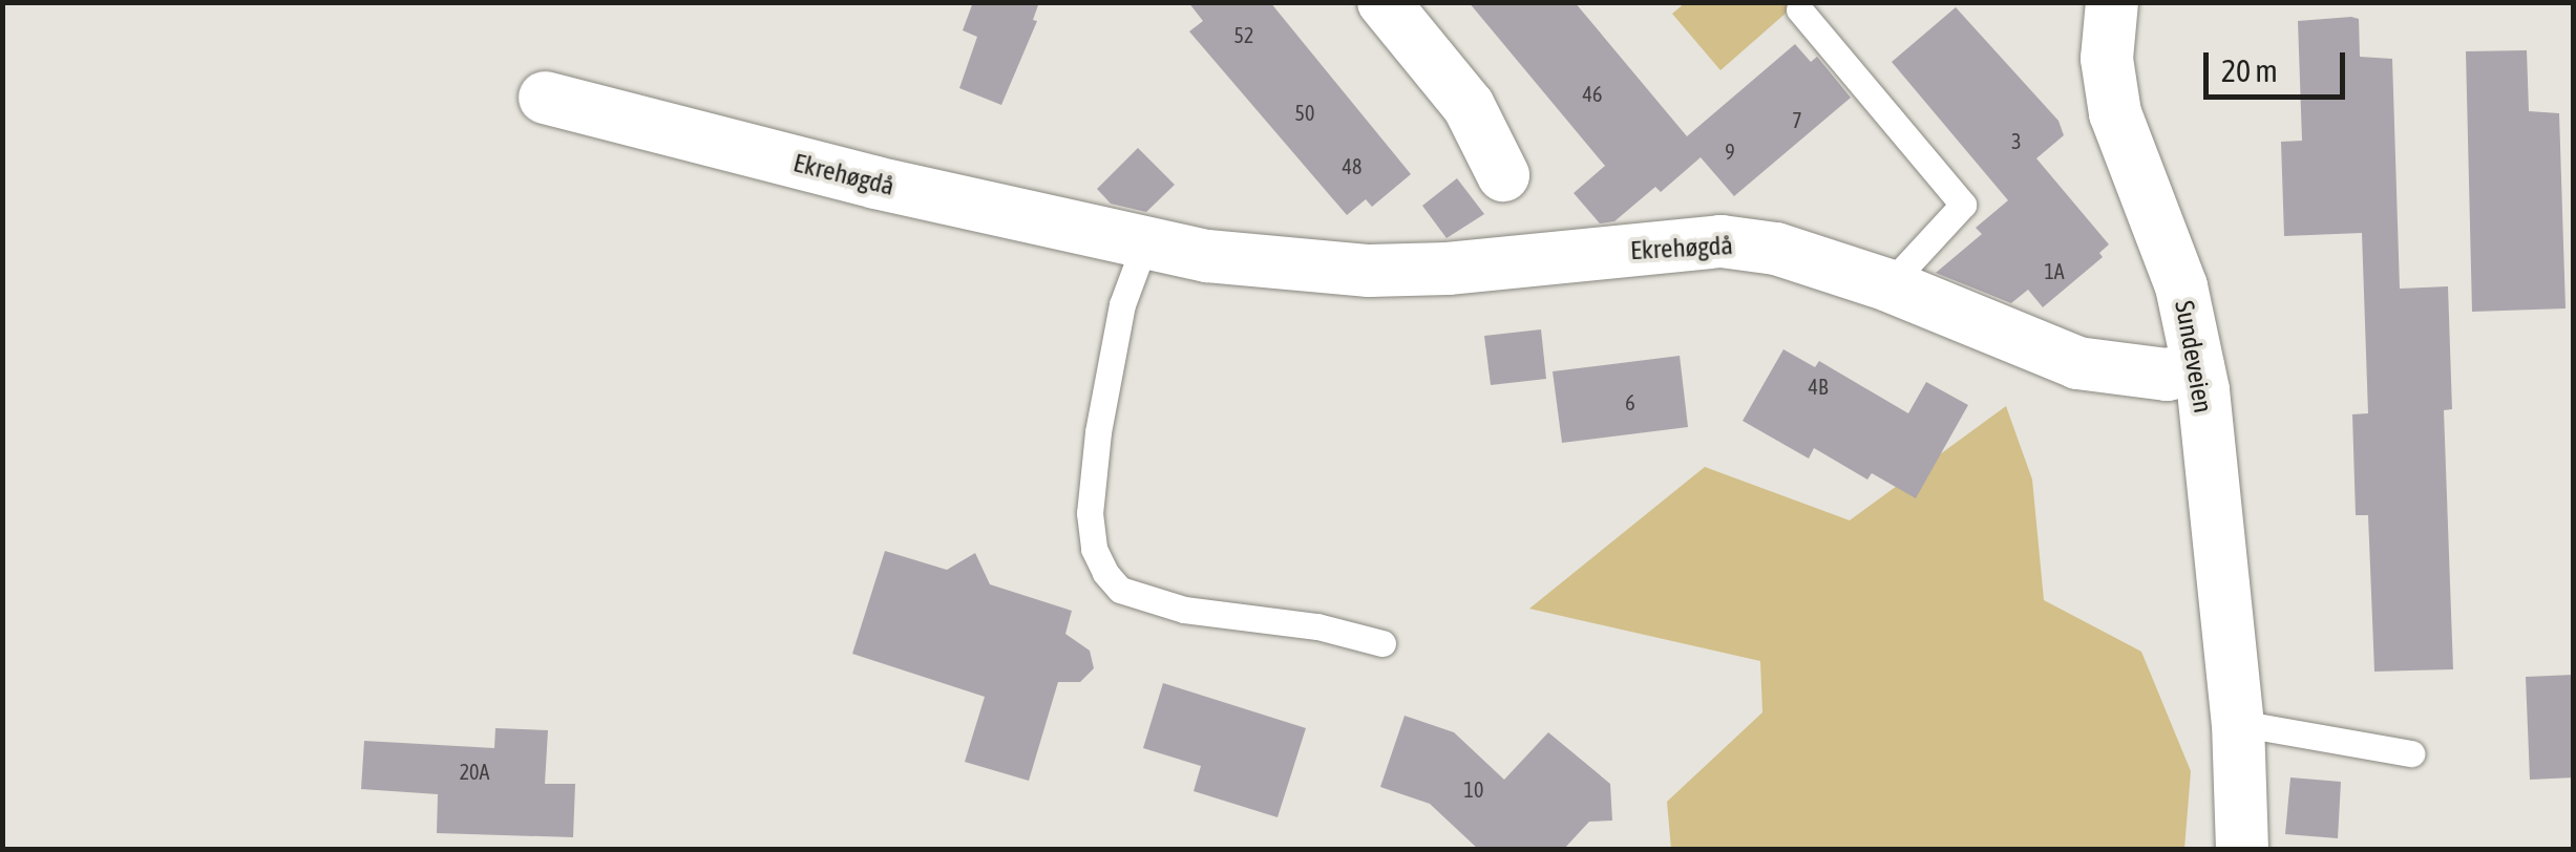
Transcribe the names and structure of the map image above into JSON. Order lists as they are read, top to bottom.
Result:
{
  "streets": {
    "street": ["Ekrehøgdå", "Sundeveien"]
  },
  "crossings": [
    ["Ekrehøgdå", "Sundeveien"]
  ],
  "house_numbers": [
    "52",
    "46",
    "50",
    "7",
    "3",
    "9",
    "48",
    "1A",
    "4B",
    "6",
    "20A",
    "10"
  ],
  "scale_bar": "20 m"
}
